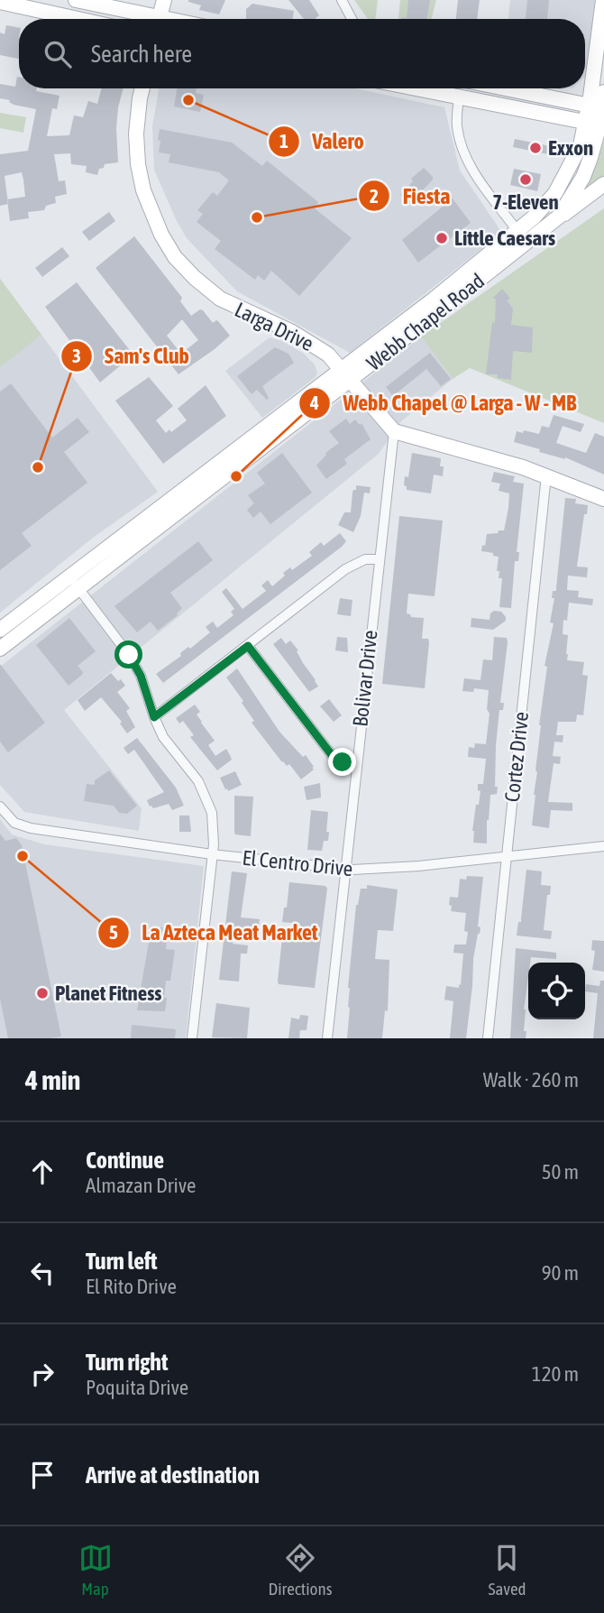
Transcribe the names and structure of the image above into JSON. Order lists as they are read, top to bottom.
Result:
{
  "streets": {
    "main road": ["Webb Chapel Road", "Larga Drive"],
    "street": ["Bolivar Drive", "Cortez Drive", "El Centro Drive"]
  },
  "crossings": [
    ["Webb Chapel Road", "Larga Drive"],
    ["Larga Drive", "Bolivar Drive"],
    ["Bolivar Drive", "El Centro Drive"],
    ["Cortez Drive", "El Centro Drive"]
  ],
  "places": [
    "Valero",
    "Exxon",
    "7-Eleven",
    "Fiesta",
    "Little Caesars",
    "Sam's Club",
    "Webb Chapel @ Larga - W - MB",
    "La Azteca Meat Market",
    "Planet Fitness"
  ],
  "page": {
    "search": "Search here",
    "heading": ["4 min", "Walk · 260 m"],
    "list": [
      ["Continue", "Almazan Drive", "50 m"],
      ["Turn left", "El Rito Drive", "90 m"],
      ["Turn right", "Poquita Drive", "120 m"],
      "Arrive at destination"
    ],
    "nav": ["Map", "Directions", "Saved"]
  }
}
